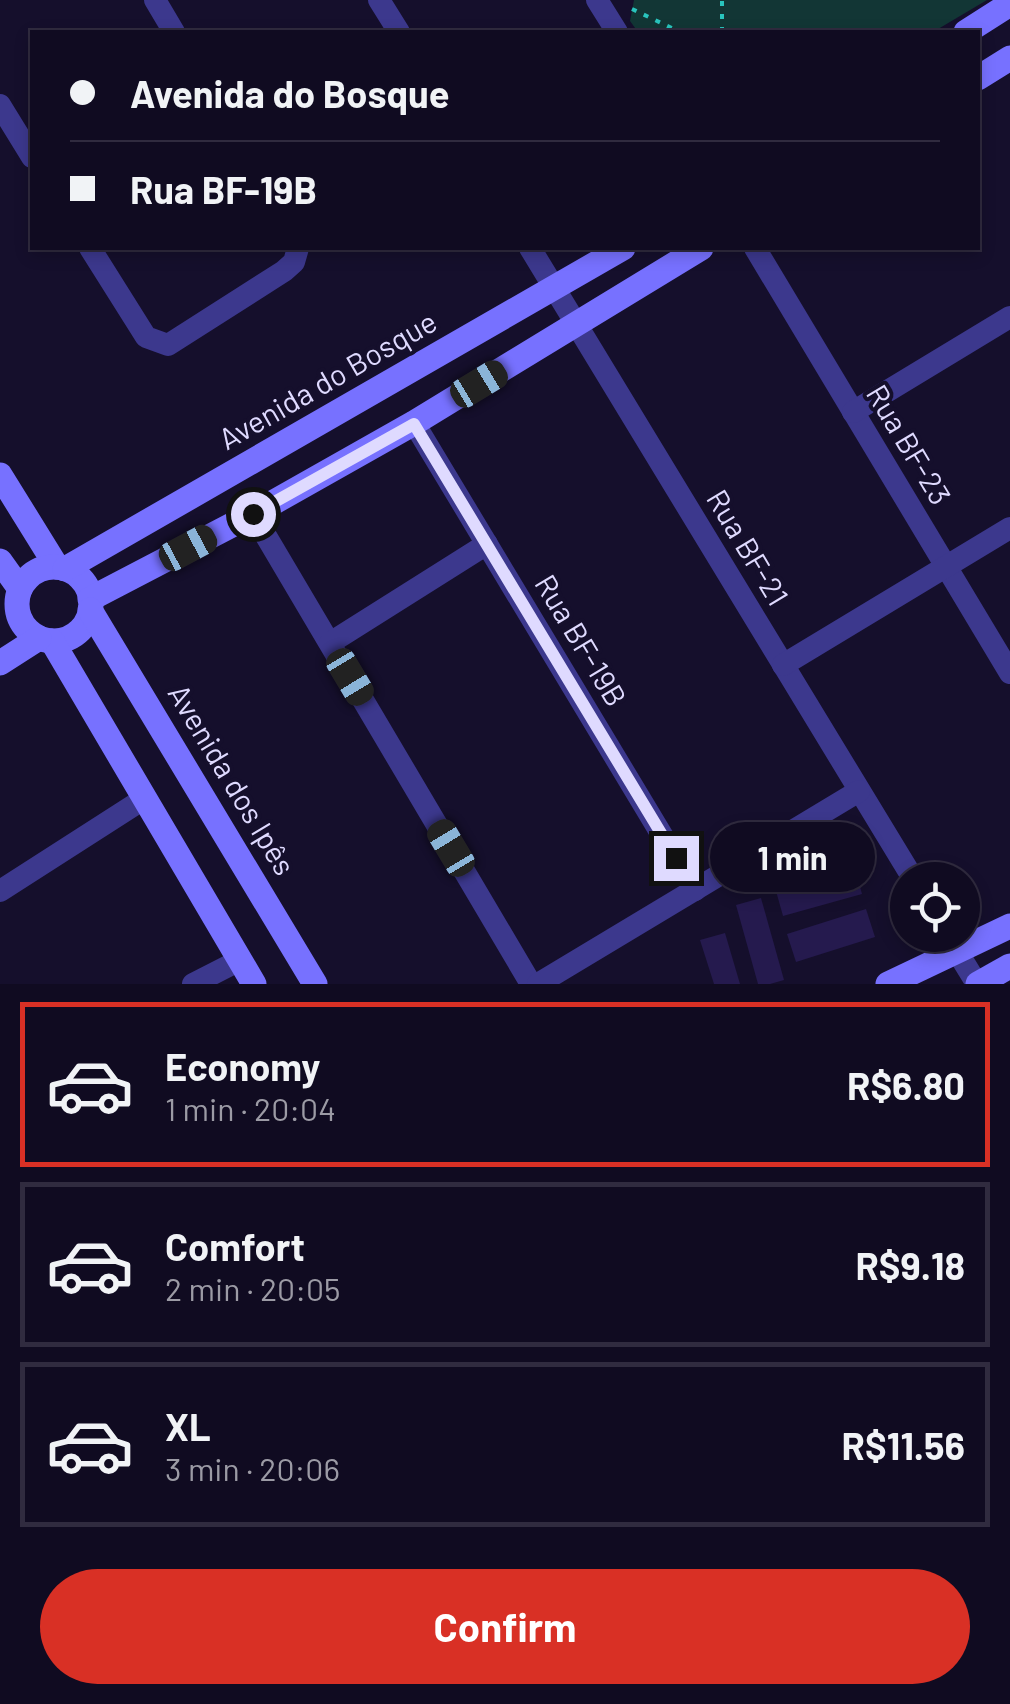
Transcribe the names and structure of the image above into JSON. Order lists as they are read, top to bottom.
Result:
{
  "streets": {
    "street": [
      "Avenida do Bosque",
      "Rua BF-23",
      "Rua BF-21",
      "Rua BF-19B",
      "Avenida dos Ipês"
    ]
  },
  "crossings": [
    ["Avenida do Bosque", "Rua BF-21"],
    ["Avenida do Bosque", "Avenida dos Ipês"]
  ],
  "page": {
    "banner": ["Avenida do Bosque", "Rua BF-19B"],
    "bubble": "1 min",
    "list": [
      {
        "name": "Economy",
        "note": "1 min · 20:04",
        "value": "R$6.80"
      },
      {
        "name": "Comfort",
        "note": "2 min · 20:05",
        "value": "R$9.18"
      },
      {
        "name": "XL",
        "note": "3 min · 20:06",
        "value": "R$11.56"
      }
    ],
    "buttons": "Confirm"
  }
}
